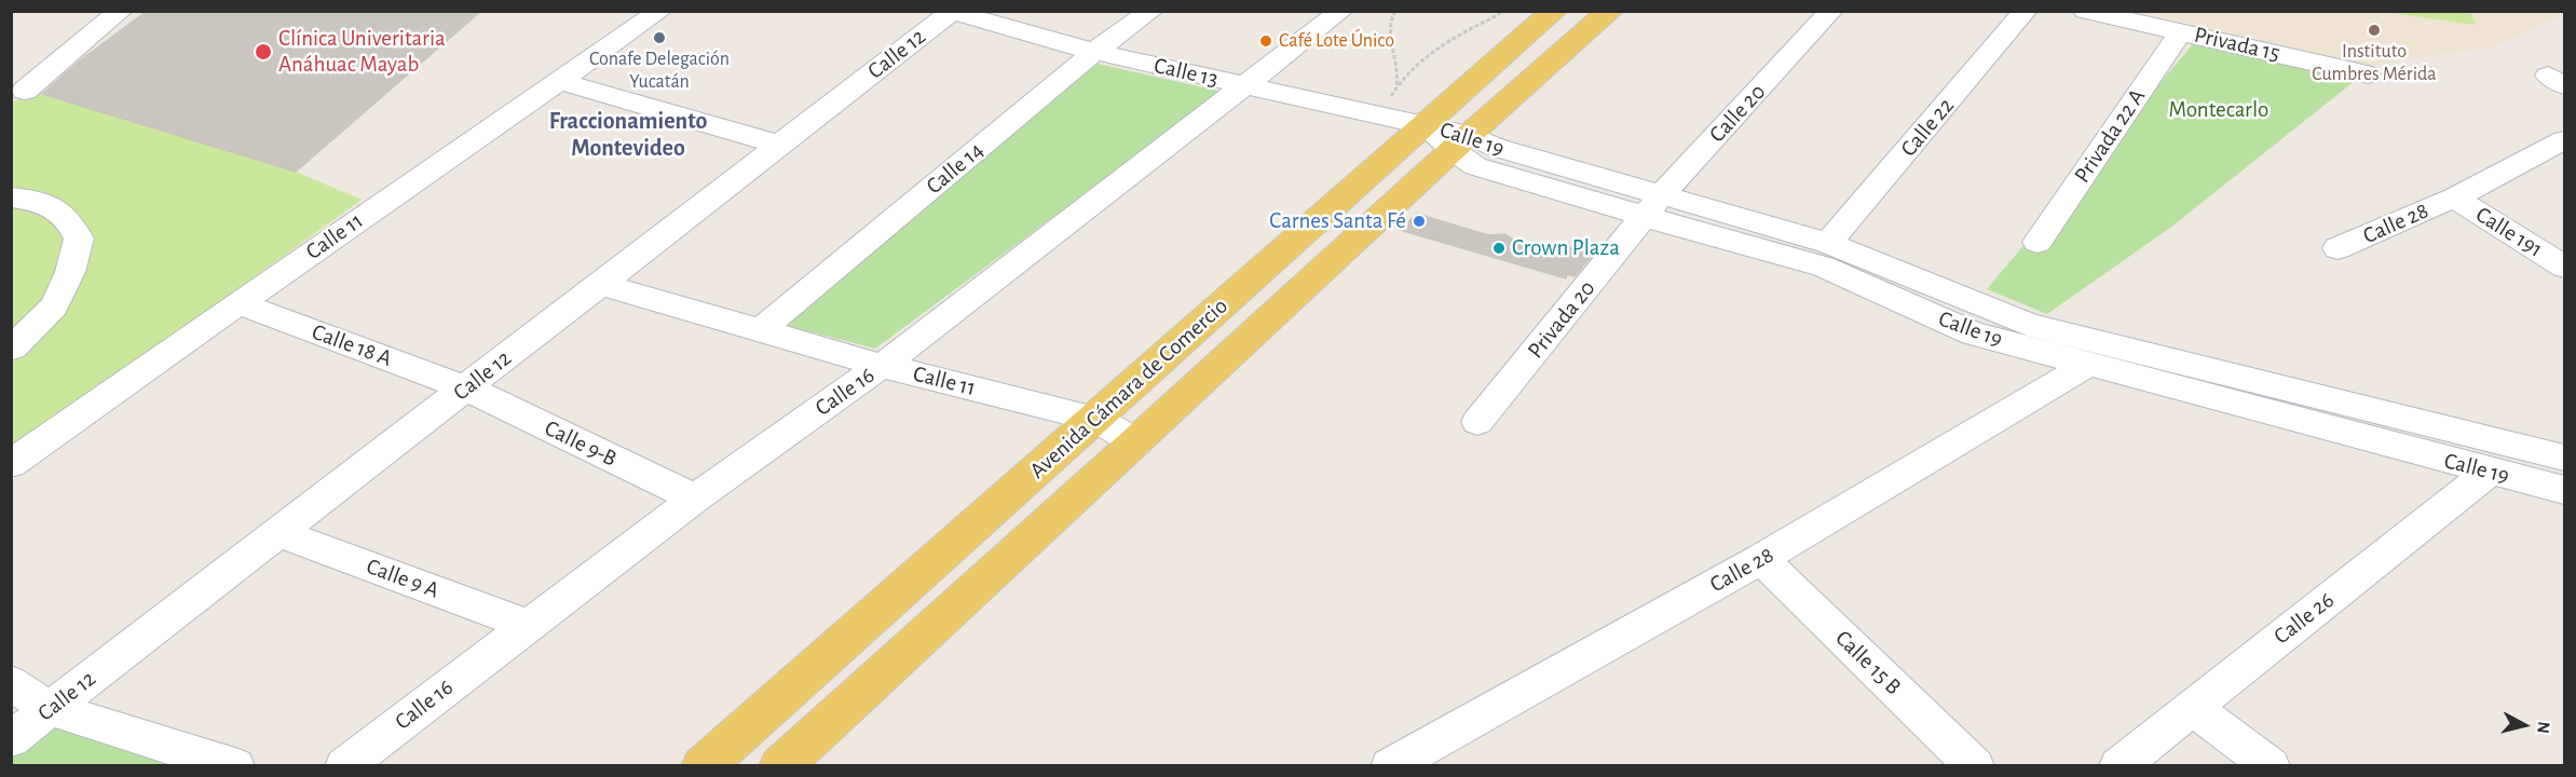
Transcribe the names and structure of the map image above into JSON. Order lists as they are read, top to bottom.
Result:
{
  "streets": {
    "main road": ["Avenida Cámara de Comercio"],
    "street": [
      "Privada 15",
      "Calle 12",
      "Calle 13",
      "Calle 20",
      "Calle 22",
      "Privada 22 A",
      "Calle 19",
      "Calle 14",
      "Calle 28",
      "Calle 191",
      "Calle 11",
      "Privada 20",
      "Calle 18 A",
      "Calle 16",
      "Calle 9-B",
      "Calle 9 A",
      "Calle 26",
      "Calle 15 B"
    ]
  },
  "crossings": [
    ["Privada 15", "Privada 22 A"],
    ["Calle 12", "Calle 13"],
    ["Calle 12", "Calle 11"],
    ["Calle 12", "Calle 18 A"],
    ["Calle 12", "Calle 9-B"],
    ["Calle 12", "Calle 9 A"],
    ["Calle 13", "Calle 19"],
    ["Calle 13", "Calle 14"],
    ["Calle 13", "Avenida Cámara de Comercio"],
    ["Calle 13", "Calle 16"],
    ["Calle 20", "Calle 19"],
    ["Calle 20", "Privada 20"],
    ["Calle 22", "Calle 19"],
    ["Calle 19", "Calle 28"],
    ["Calle 19", "Privada 20"],
    ["Calle 19", "Avenida Cámara de Comercio"],
    ["Calle 19", "Calle 26"],
    ["Calle 14", "Calle 11"],
    ["Calle 28", "Calle 191"],
    ["Calle 28", "Calle 15 B"],
    ["Calle 11", "Calle 18 A"],
    ["Calle 11", "Avenida Cámara de Comercio"],
    ["Calle 11", "Calle 16"],
    ["Calle 18 A", "Calle 9-B"],
    ["Calle 16", "Calle 9-B"],
    ["Calle 16", "Calle 9 A"]
  ],
  "districts": ["Fraccionamiento Montevideo"],
  "parks": ["Montecarlo"],
  "places": [
    "Instituto Cumbres Mérida",
    "Conafe Delegación Yucatán",
    "Café Lote Único",
    "Clínica Univeritaria Anáhuac Mayab",
    "Carnes Santa Fé",
    "Crown Plaza"
  ],
  "north": "right"
}
